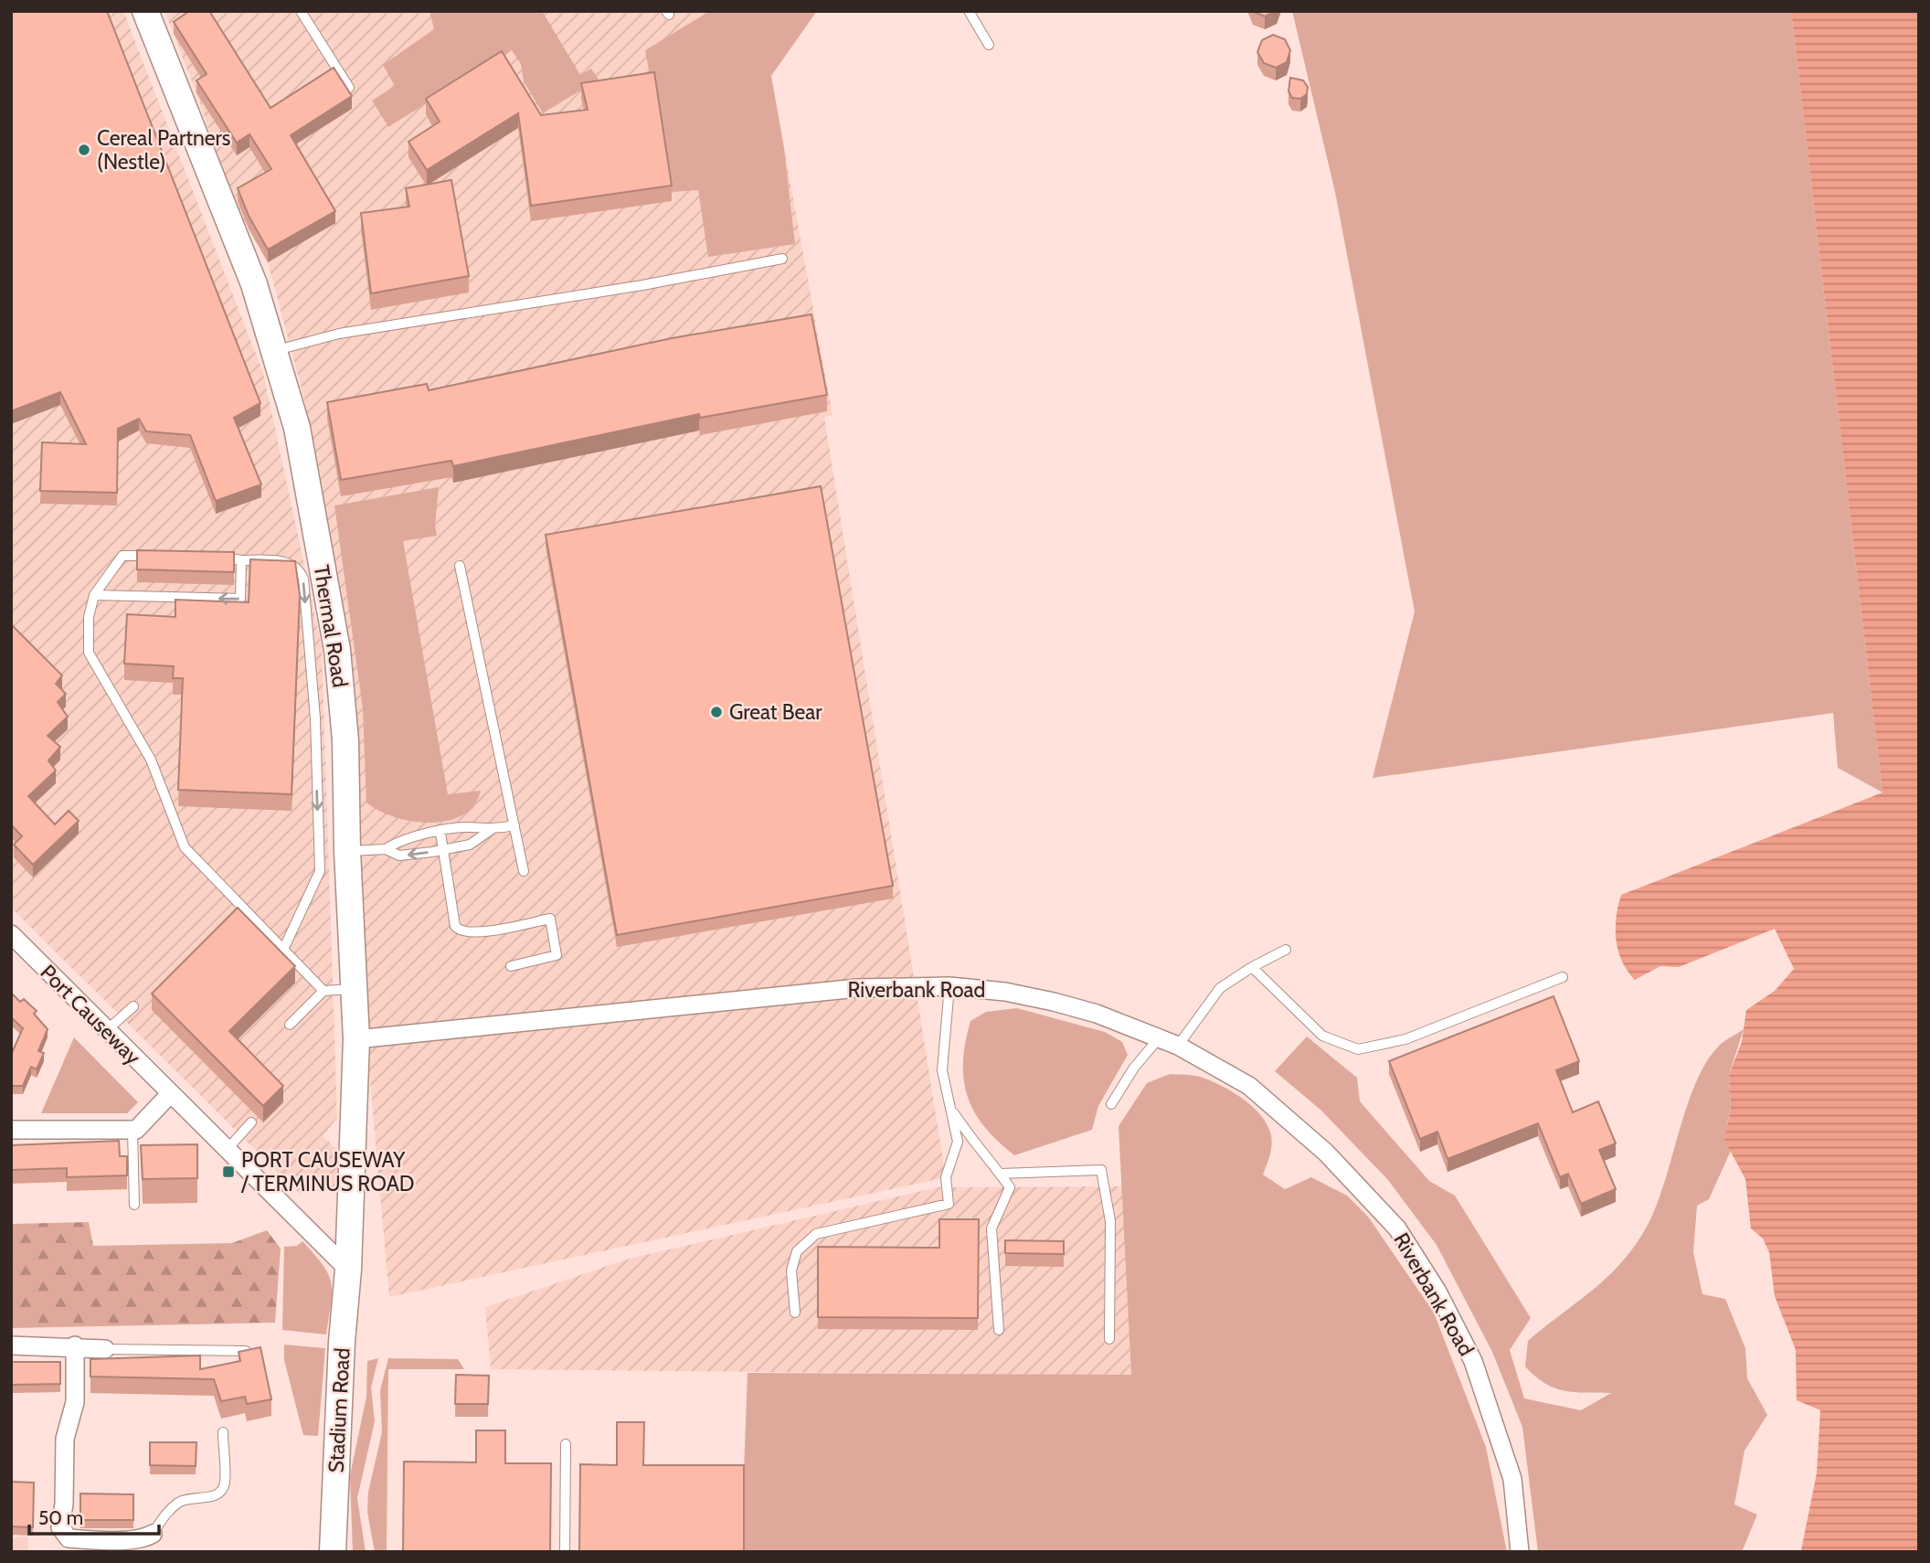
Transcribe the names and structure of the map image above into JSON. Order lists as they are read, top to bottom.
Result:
{
  "streets": {
    "street": [
      "Thermal Road",
      "Riverbank Road",
      "Port Causeway",
      "Stadium Road"
    ]
  },
  "crossings": [
    ["Thermal Road", "Riverbank Road"],
    ["Thermal Road", "Port Causeway"],
    ["Thermal Road", "Stadium Road"],
    ["Port Causeway", "Stadium Road"]
  ],
  "places": {
    "other": ["Cereal Partners (Nestle)", "Great Bear"],
    "transit": ["PORT CAUSEWAY / TERMINUS ROAD"]
  },
  "scale_bar": "50 m"
}
